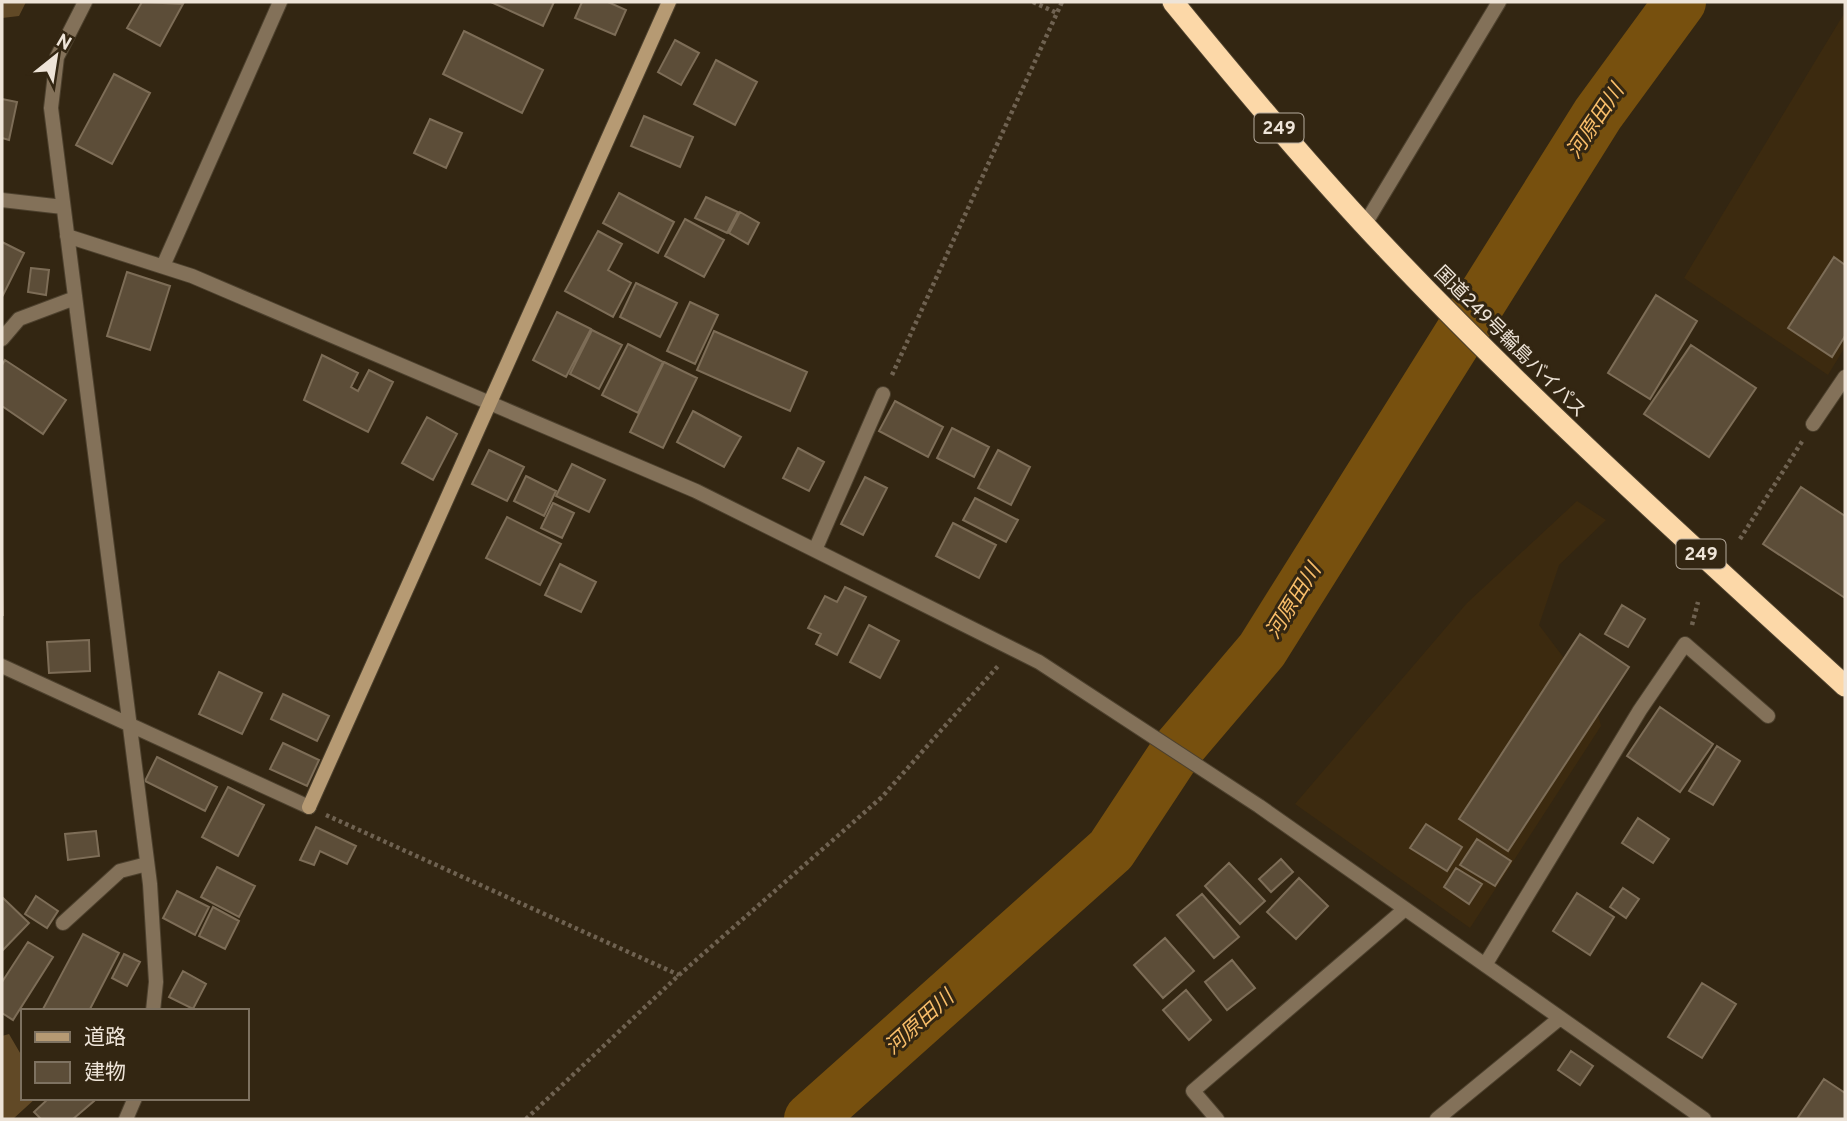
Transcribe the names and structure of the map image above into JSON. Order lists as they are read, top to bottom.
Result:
{
  "streets": {
    "highway": ["249", "国道249号輪島バイパス"]
  },
  "water": ["河原田川"],
  "legend": ["道路", "建物"],
  "north": "top right"
}
